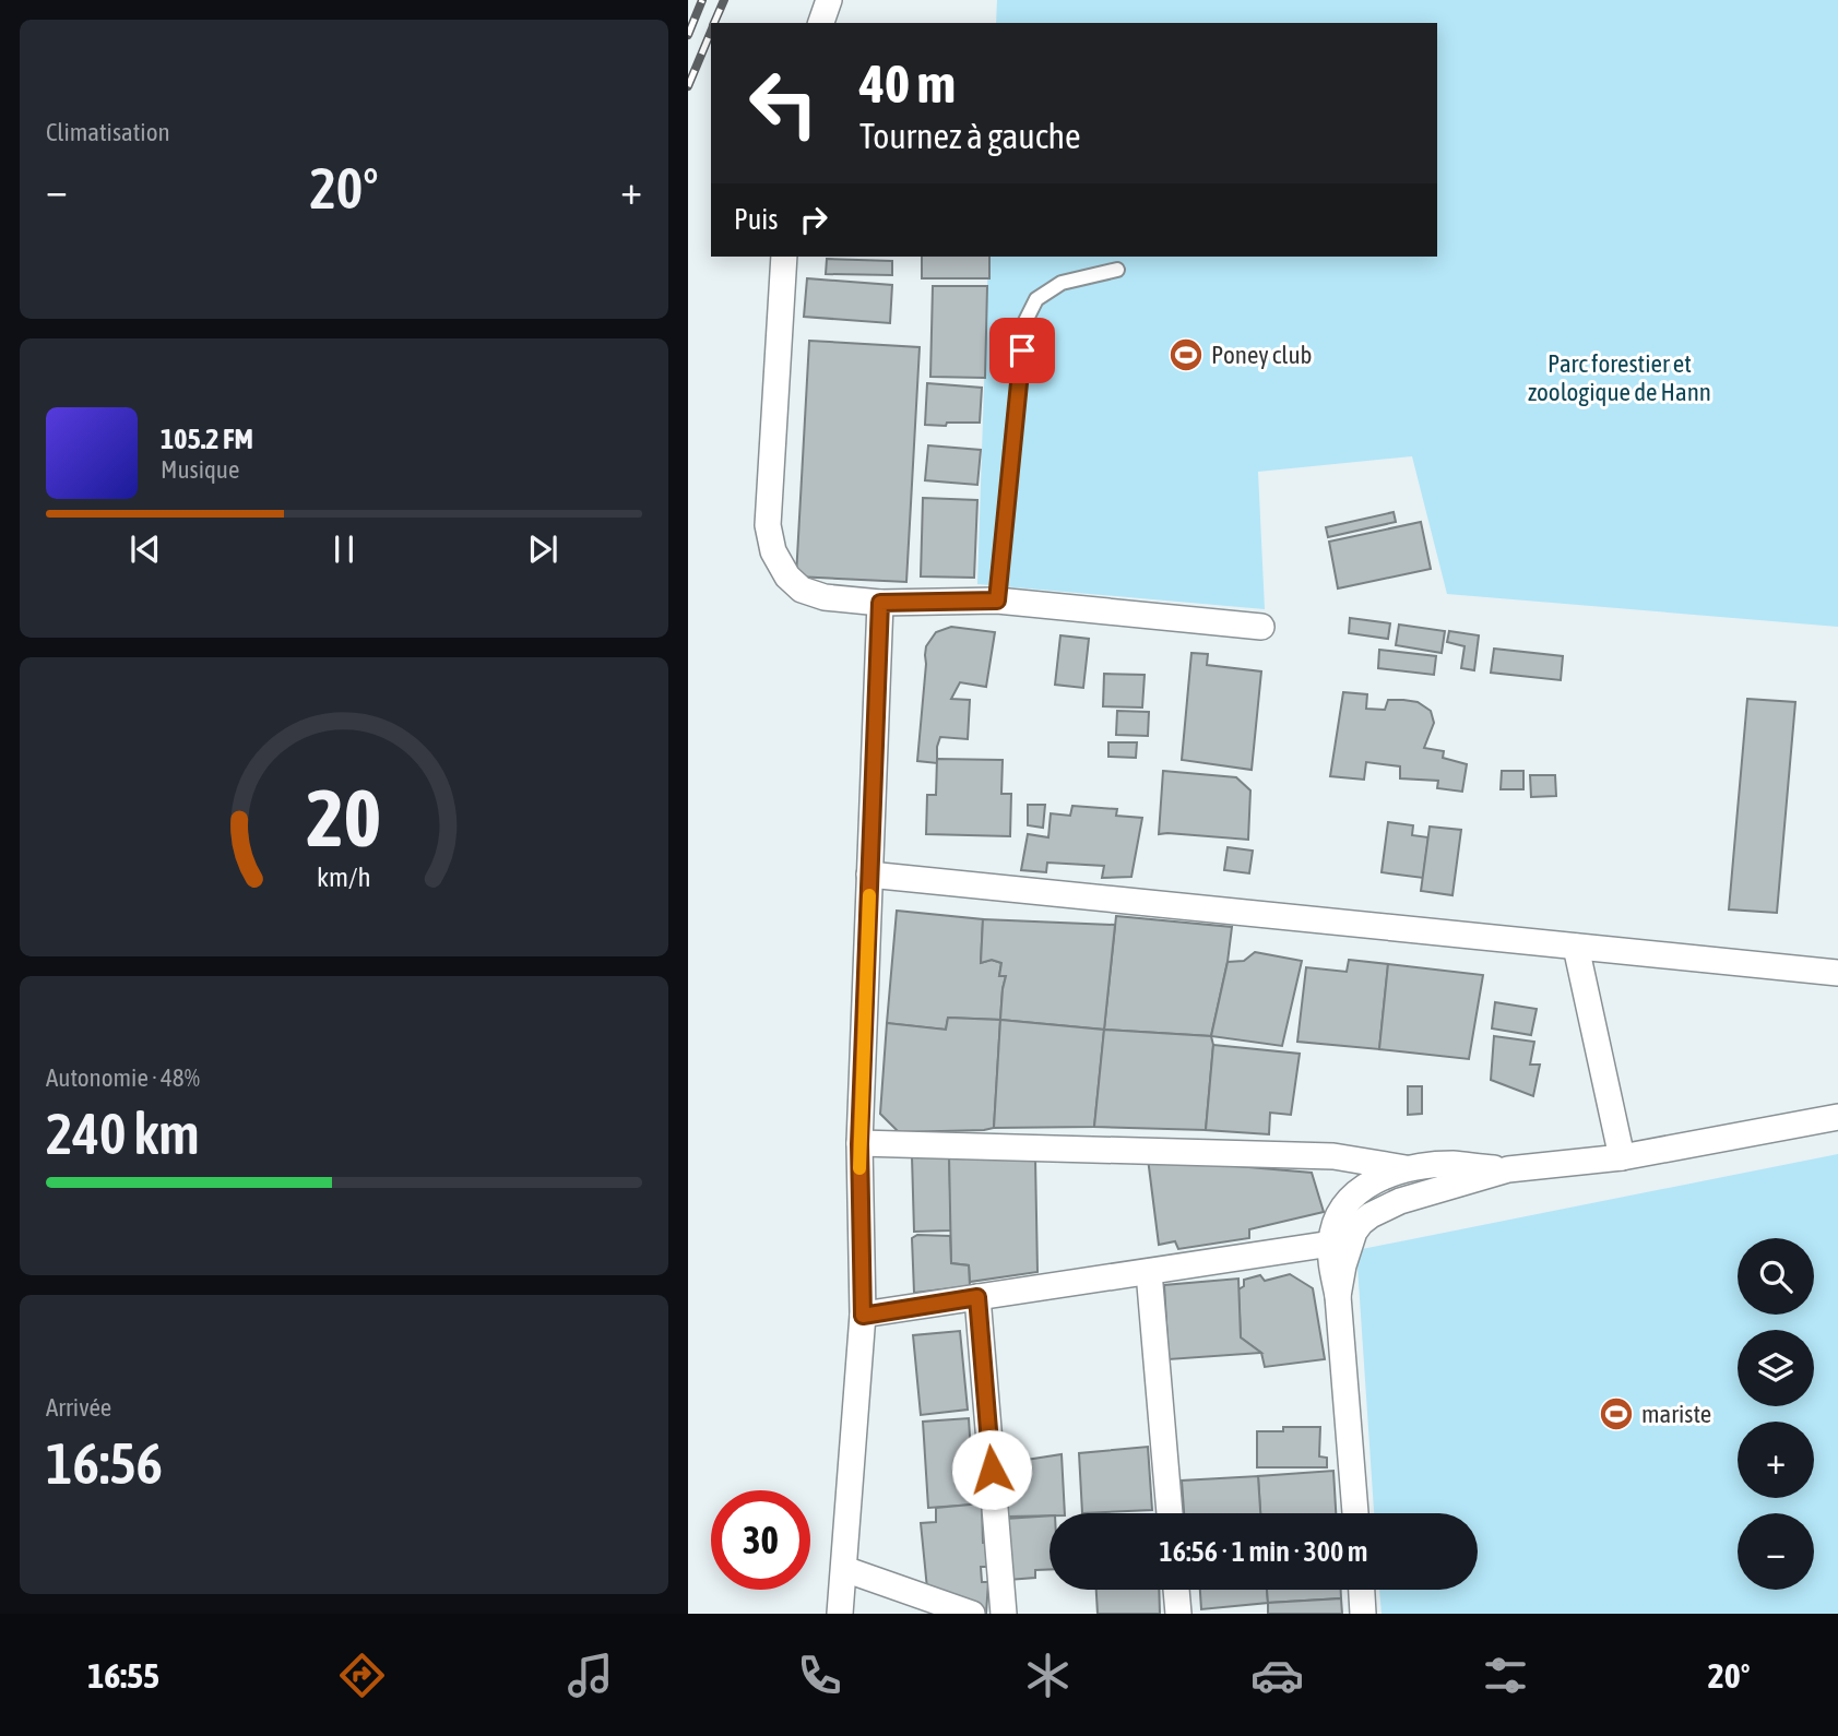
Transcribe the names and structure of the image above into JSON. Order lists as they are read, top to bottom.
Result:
{
  "parks": ["Parc forestier et zoologique de Hann"],
  "places": {
    "sports": ["Poney club", "mariste"]
  },
  "page": {
    "tile": [
      "Climatisation",
      ["Autonomie · 48%", "240 km"],
      ["Arrivée", "16:56"]
    ],
    "turn": ["40 m", "Tournez à gauche"],
    "heat": ["−", "20°", "+"],
    "then": "Puis",
    "song": ["105.2 FM", "Musique"],
    "map_buttons": ["+", "−"],
    "limit": "30",
    "trip": "16:56 · 1 min · 300 m",
    "tabs": ["16:55", "20°"],
    "gauge": ["20", "km/h"]
  }
}
